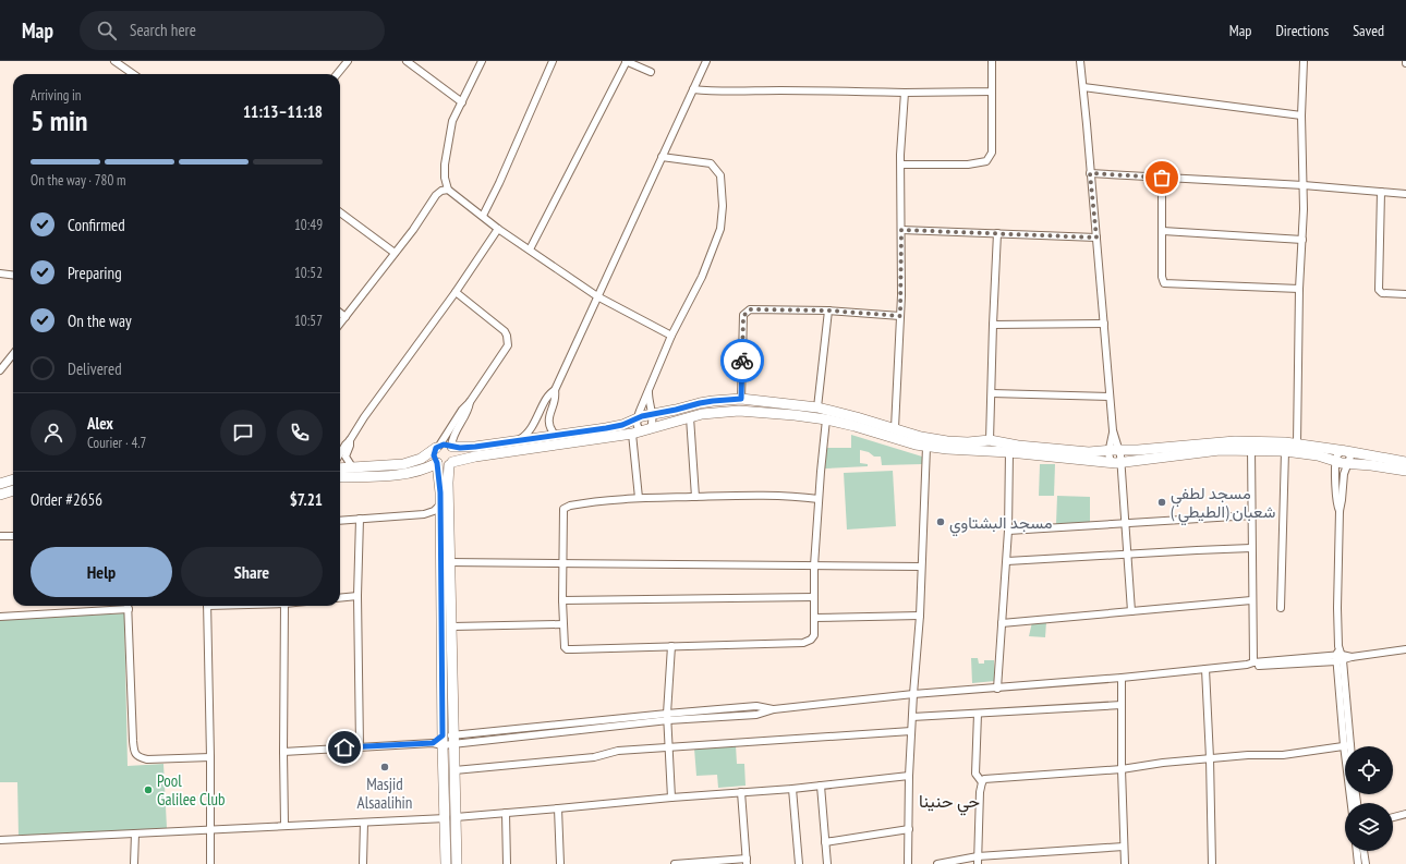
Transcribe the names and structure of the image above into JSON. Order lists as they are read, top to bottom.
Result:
{
  "districts": ["حي حنينا"],
  "places": [
    "مسجد لطفي شعبان (الطيطي )",
    "مسجد البشتاوي",
    "Masjid Alsaalihin",
    "Pool Galilee Club"
  ],
  "page": {
    "header": "Map",
    "search": "Search here",
    "nav": ["Map", "Directions", "Saved"],
    "heading": ["5 min", "Arriving in", "11:13–11:18"],
    "panel": [
      "Alex",
      "Courier · 4.7",
      "Order #2656",
      "$7.21"
    ],
    "bar": "On the way · 780 m",
    "list": [
      ["Confirmed", "10:49"],
      ["Preparing", "10:52"],
      ["On the way", "10:57"],
      "Delivered"
    ],
    "buttons": ["Help", "Share"]
  }
}
